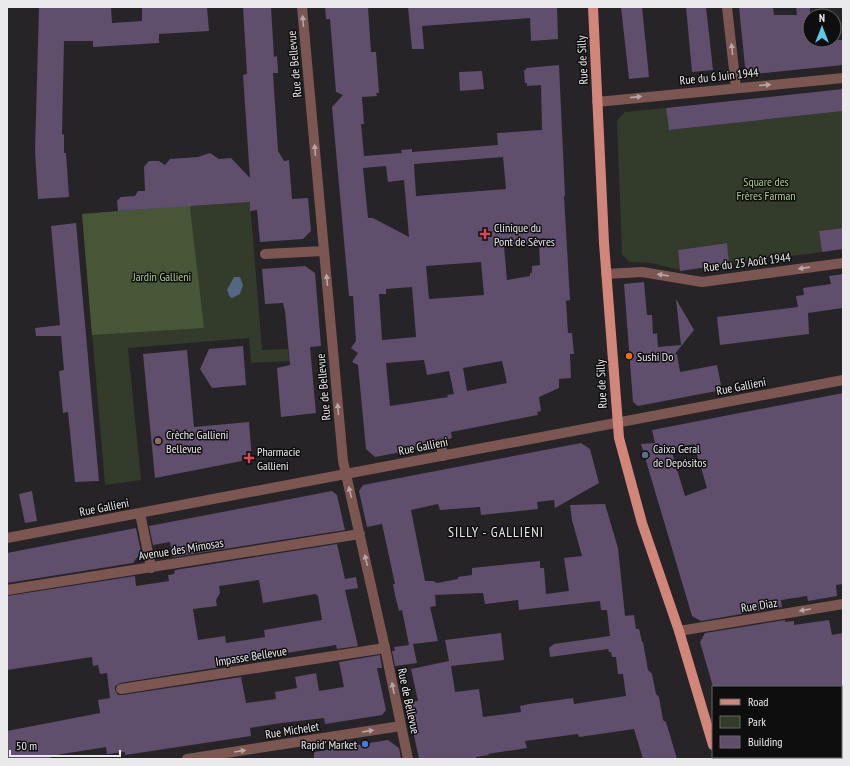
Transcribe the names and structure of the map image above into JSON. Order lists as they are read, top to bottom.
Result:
{
  "streets": {
    "main road": ["Rue de Silly"],
    "street": [
      "Rue de Bellevue",
      "Rue du 6 Juin 1944",
      "Rue du 25 Août 1944",
      "Rue Gallieni",
      "Avenue des Mimosas",
      "Rue Diaz",
      "Impasse Bellevue",
      "Rue Michelet"
    ]
  },
  "crossings": [
    ["Rue de Silly", "Rue du 6 Juin 1944"],
    ["Rue de Silly", "Rue du 25 Août 1944"],
    ["Rue de Silly", "Rue Gallieni"],
    ["Rue de Silly", "Rue Diaz"],
    ["Rue de Bellevue", "Rue Gallieni"],
    ["Rue de Bellevue", "Avenue des Mimosas"],
    ["Rue de Bellevue", "Impasse Bellevue"],
    ["Rue de Bellevue", "Rue Michelet"]
  ],
  "one_way": [
    "Rue de Bellevue",
    "Rue du 6 Juin 1944",
    "Rue du 25 Août 1944",
    "Rue Diaz",
    "Rue Michelet"
  ],
  "districts": ["SILLY - GALLIENI"],
  "parks": ["Square des Frères Farman", "Jardin Gallieni"],
  "places": {
    "health": ["Clinique du Pont de Sèvres", "Pharmacie Gallieni"],
    "other": [
      "Sushi Do",
      "Crèche Gallieni Bellevue",
      "Caixa Geral de Depósitos",
      "Rapid' Market"
    ]
  },
  "legend": ["Road", "Park", "Building"],
  "scale_bar": "50 m",
  "north": "top"
}
